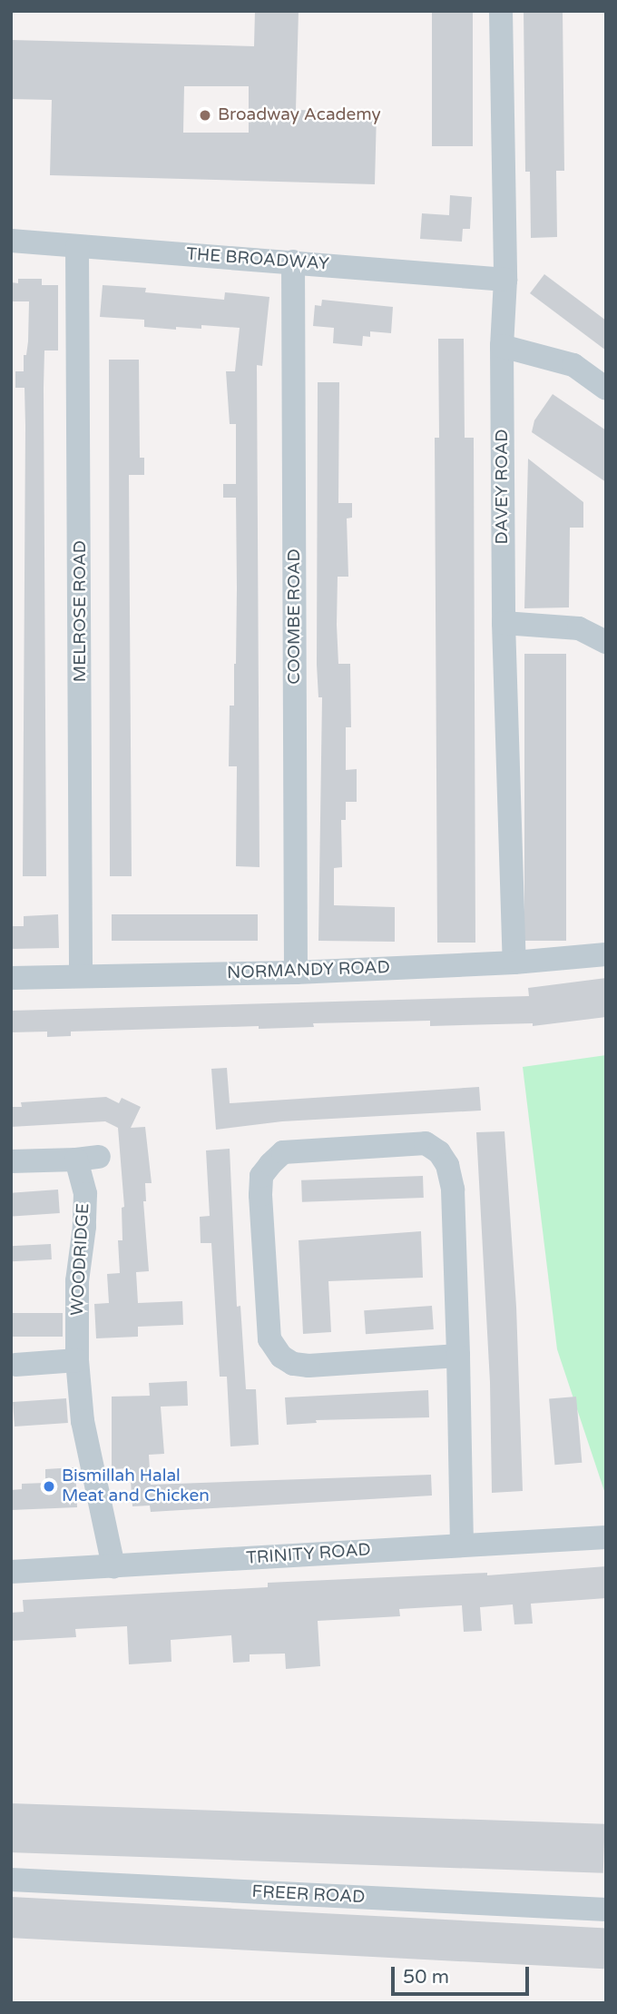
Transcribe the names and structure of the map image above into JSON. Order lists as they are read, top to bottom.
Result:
{
  "streets": {
    "street": [
      "THE BROADWAY",
      "DAVEY ROAD",
      "MELROSE ROAD",
      "COOMBE ROAD",
      "NORMANDY ROAD",
      "WOODRIDGE",
      "TRINITY ROAD",
      "FREER ROAD"
    ]
  },
  "crossings": [
    ["THE BROADWAY", "DAVEY ROAD"],
    ["THE BROADWAY", "MELROSE ROAD"],
    ["THE BROADWAY", "COOMBE ROAD"],
    ["DAVEY ROAD", "NORMANDY ROAD"],
    ["MELROSE ROAD", "NORMANDY ROAD"],
    ["COOMBE ROAD", "NORMANDY ROAD"],
    ["WOODRIDGE", "TRINITY ROAD"]
  ],
  "places": ["Broadway Academy", "Bismillah Halal Meat and Chicken"],
  "scale_bar": "50 m"
}
